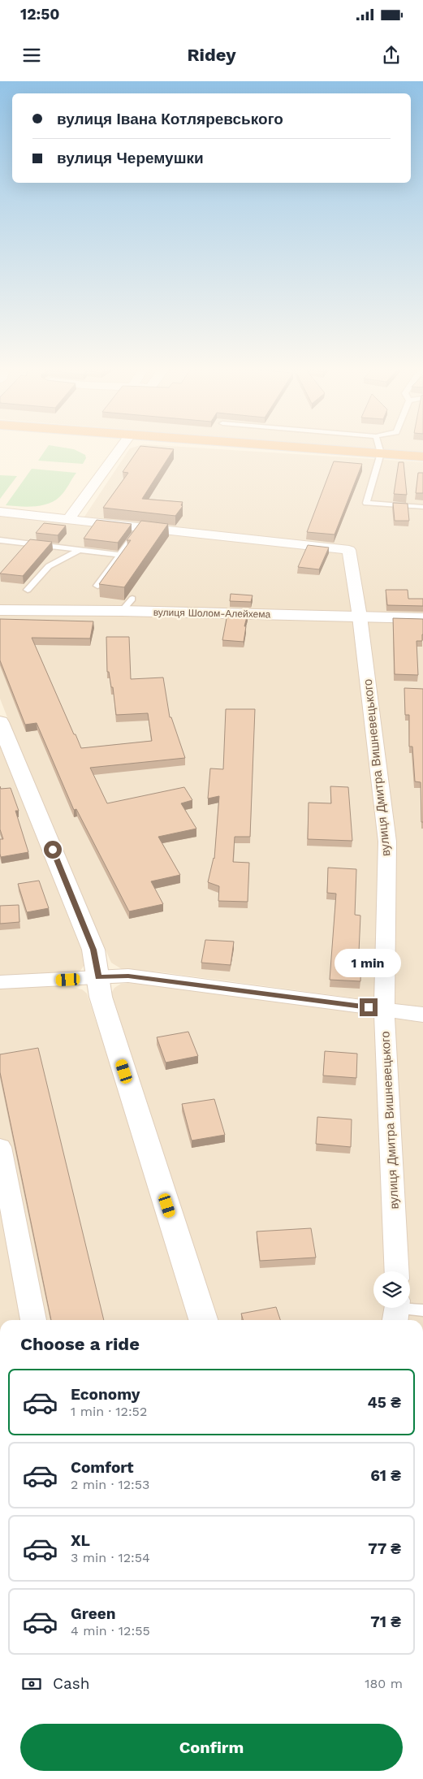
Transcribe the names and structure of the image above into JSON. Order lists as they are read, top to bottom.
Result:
{
  "streets": {
    "street": ["вулиця Шолом-Алейхема", "вулиця Дмитра Вишневецького"]
  },
  "crossings": [
    ["вулиця Шолом-Алейхема", "вулиця Дмитра Вишневецького"]
  ],
  "page": {
    "status": "12:50",
    "header": "Ridey",
    "banner": ["вулиця Івана Котляревського", "вулиця Черемушки"],
    "bubble": "1 min",
    "heading": "Choose a ride",
    "list": [
      {
        "name": "Economy",
        "note": "1 min · 12:52",
        "value": "45 ₴"
      },
      {
        "name": "Comfort",
        "note": "2 min · 12:53",
        "value": "61 ₴"
      },
      {
        "name": "XL",
        "note": "3 min · 12:54",
        "value": "77 ₴"
      },
      {
        "name": "Green",
        "note": "4 min · 12:55",
        "value": "71 ₴"
      }
    ],
    "pay": ["Cash", "180 m"],
    "buttons": "Confirm"
  }
}
